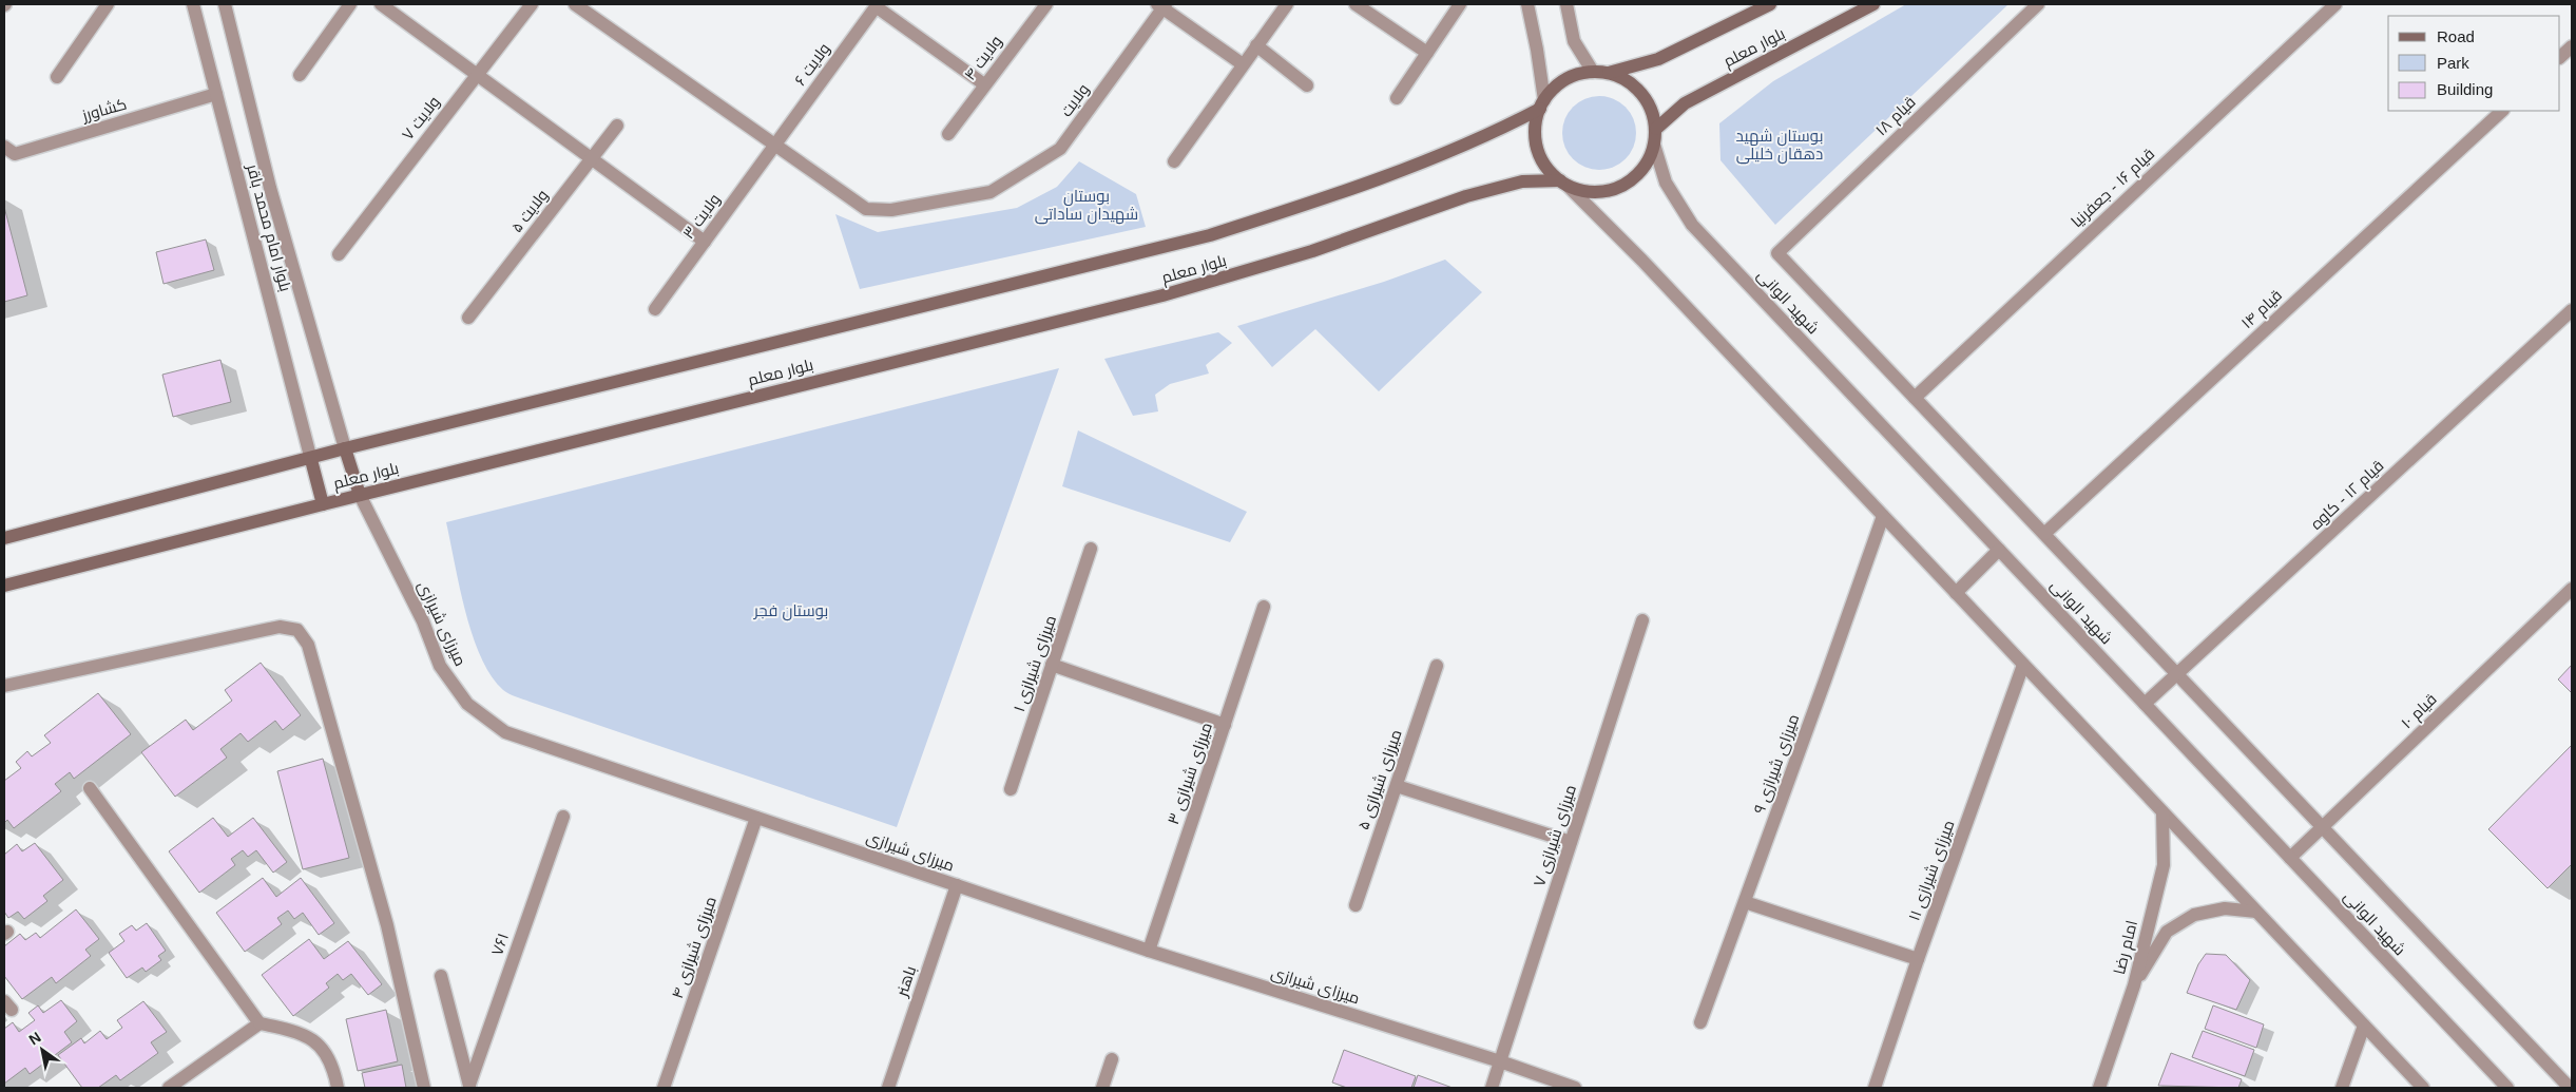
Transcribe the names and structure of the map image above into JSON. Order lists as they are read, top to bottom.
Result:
{
  "streets": {
    "main road": ["بلوار معلم"],
    "street": [
      "ولایت ۴",
      "ولایت ۶",
      "ولایت",
      "کشاورز",
      "قیام ۱۸",
      "ولایت ۷",
      "قیام ۱۶ - جعفرنیا",
      "ولایت ۵",
      "ولایت ۳",
      "بلوار امام محمد باقر",
      "شهید الوانی",
      "قیام ۱۴",
      "قیام ۱۲ - کاوه",
      "میرزای شیرازی",
      "میرزای شیرازی ۱",
      "قیام ۱۰",
      "میرزای شیرازی ۹",
      "میرزای شیرازی ۳",
      "میرزای شیرازی ۵",
      "میرزای شیرازی ۷",
      "میرزای شیرازی ۱۱",
      "۷۶۱",
      "میرزای شیرازی ۴",
      "امام رضا",
      "باهنر"
    ]
  },
  "crossings": [
    ["بلوار معلم", "بلوار امام محمد باقر"],
    ["بلوار معلم", "شهید الوانی"],
    ["بلوار معلم", "میرزای شیرازی"],
    ["ولایت ۶", "ولایت"],
    ["ولایت ۶", "ولایت ۳"],
    ["ولایت", "ولایت ۳"],
    ["کشاورز", "بلوار امام محمد باقر"],
    ["قیام ۱۸", "قیام ۱۶ - جعفرنیا"],
    ["شهید الوانی", "قیام ۱۲ - کاوه"],
    ["شهید الوانی", "قیام ۱۰"],
    ["میرزای شیرازی", "میرزای شیرازی ۳"],
    ["میرزای شیرازی", "میرزای شیرازی ۷"],
    ["میرزای شیرازی", "میرزای شیرازی ۴"],
    ["میرزای شیرازی", "باهنر"]
  ],
  "parks": ["بوستان شهید دهقان خلیلی", "بوستان شهیدان ساداتی", "بوستان فجر"],
  "legend": ["Road", "Park", "Building"],
  "north": "top left"
}
